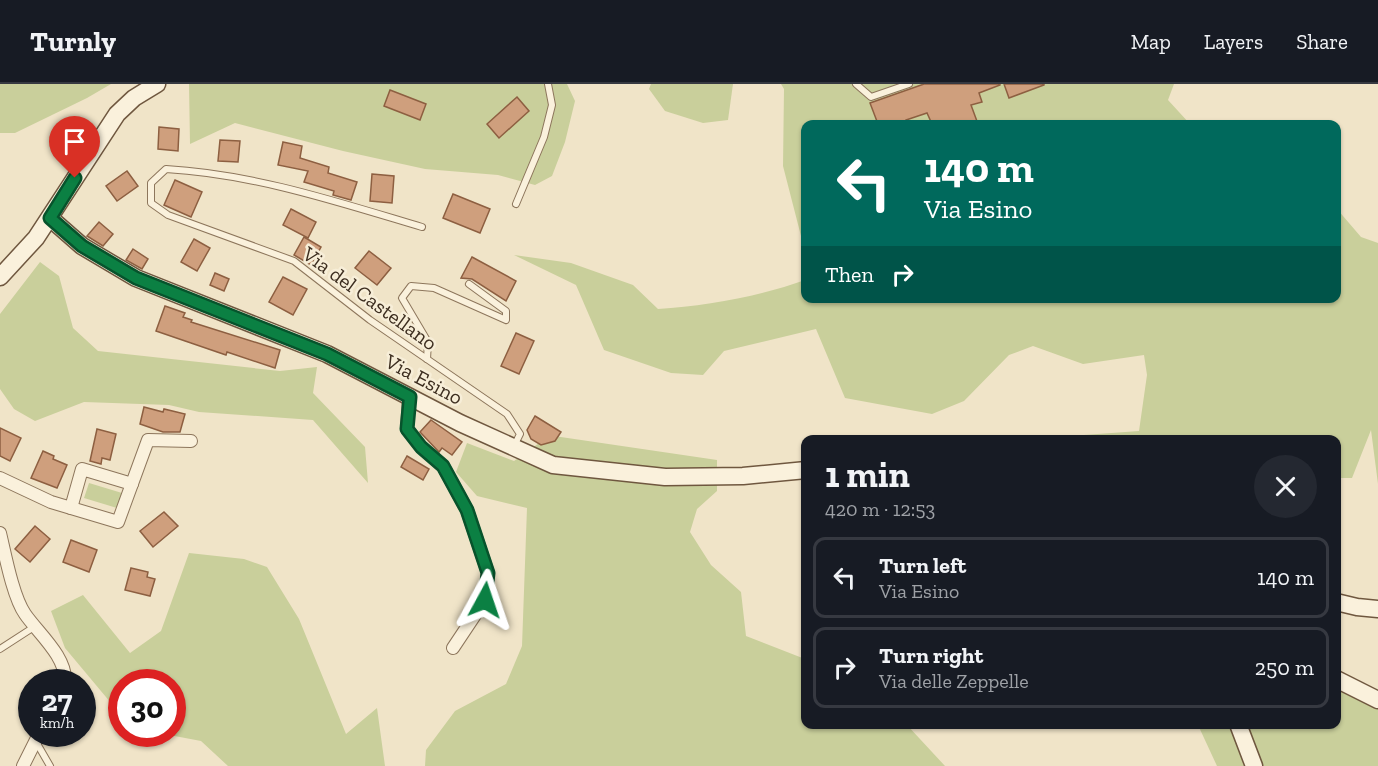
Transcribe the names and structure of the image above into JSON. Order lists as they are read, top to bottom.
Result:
{
  "streets": {
    "street": ["Via Esino"],
    "lane": ["Via del Castellano"]
  },
  "crossings": [
    ["Via del Castellano", "Via Esino"]
  ],
  "page": {
    "header": "Turnly",
    "nav": ["Map", "Layers", "Share"],
    "turn": ["140 m", "Via Esino"],
    "then": "Then",
    "heading": ["1 min", "420 m · 12:53"],
    "list": [
      {
        "name": "Turn left",
        "note": "Via Esino",
        "value": "140 m"
      },
      {
        "name": "Turn right",
        "note": "Via delle Zeppelle",
        "value": "250 m"
      }
    ],
    "speed": "27 km/h",
    "limit": "30"
  }
}
